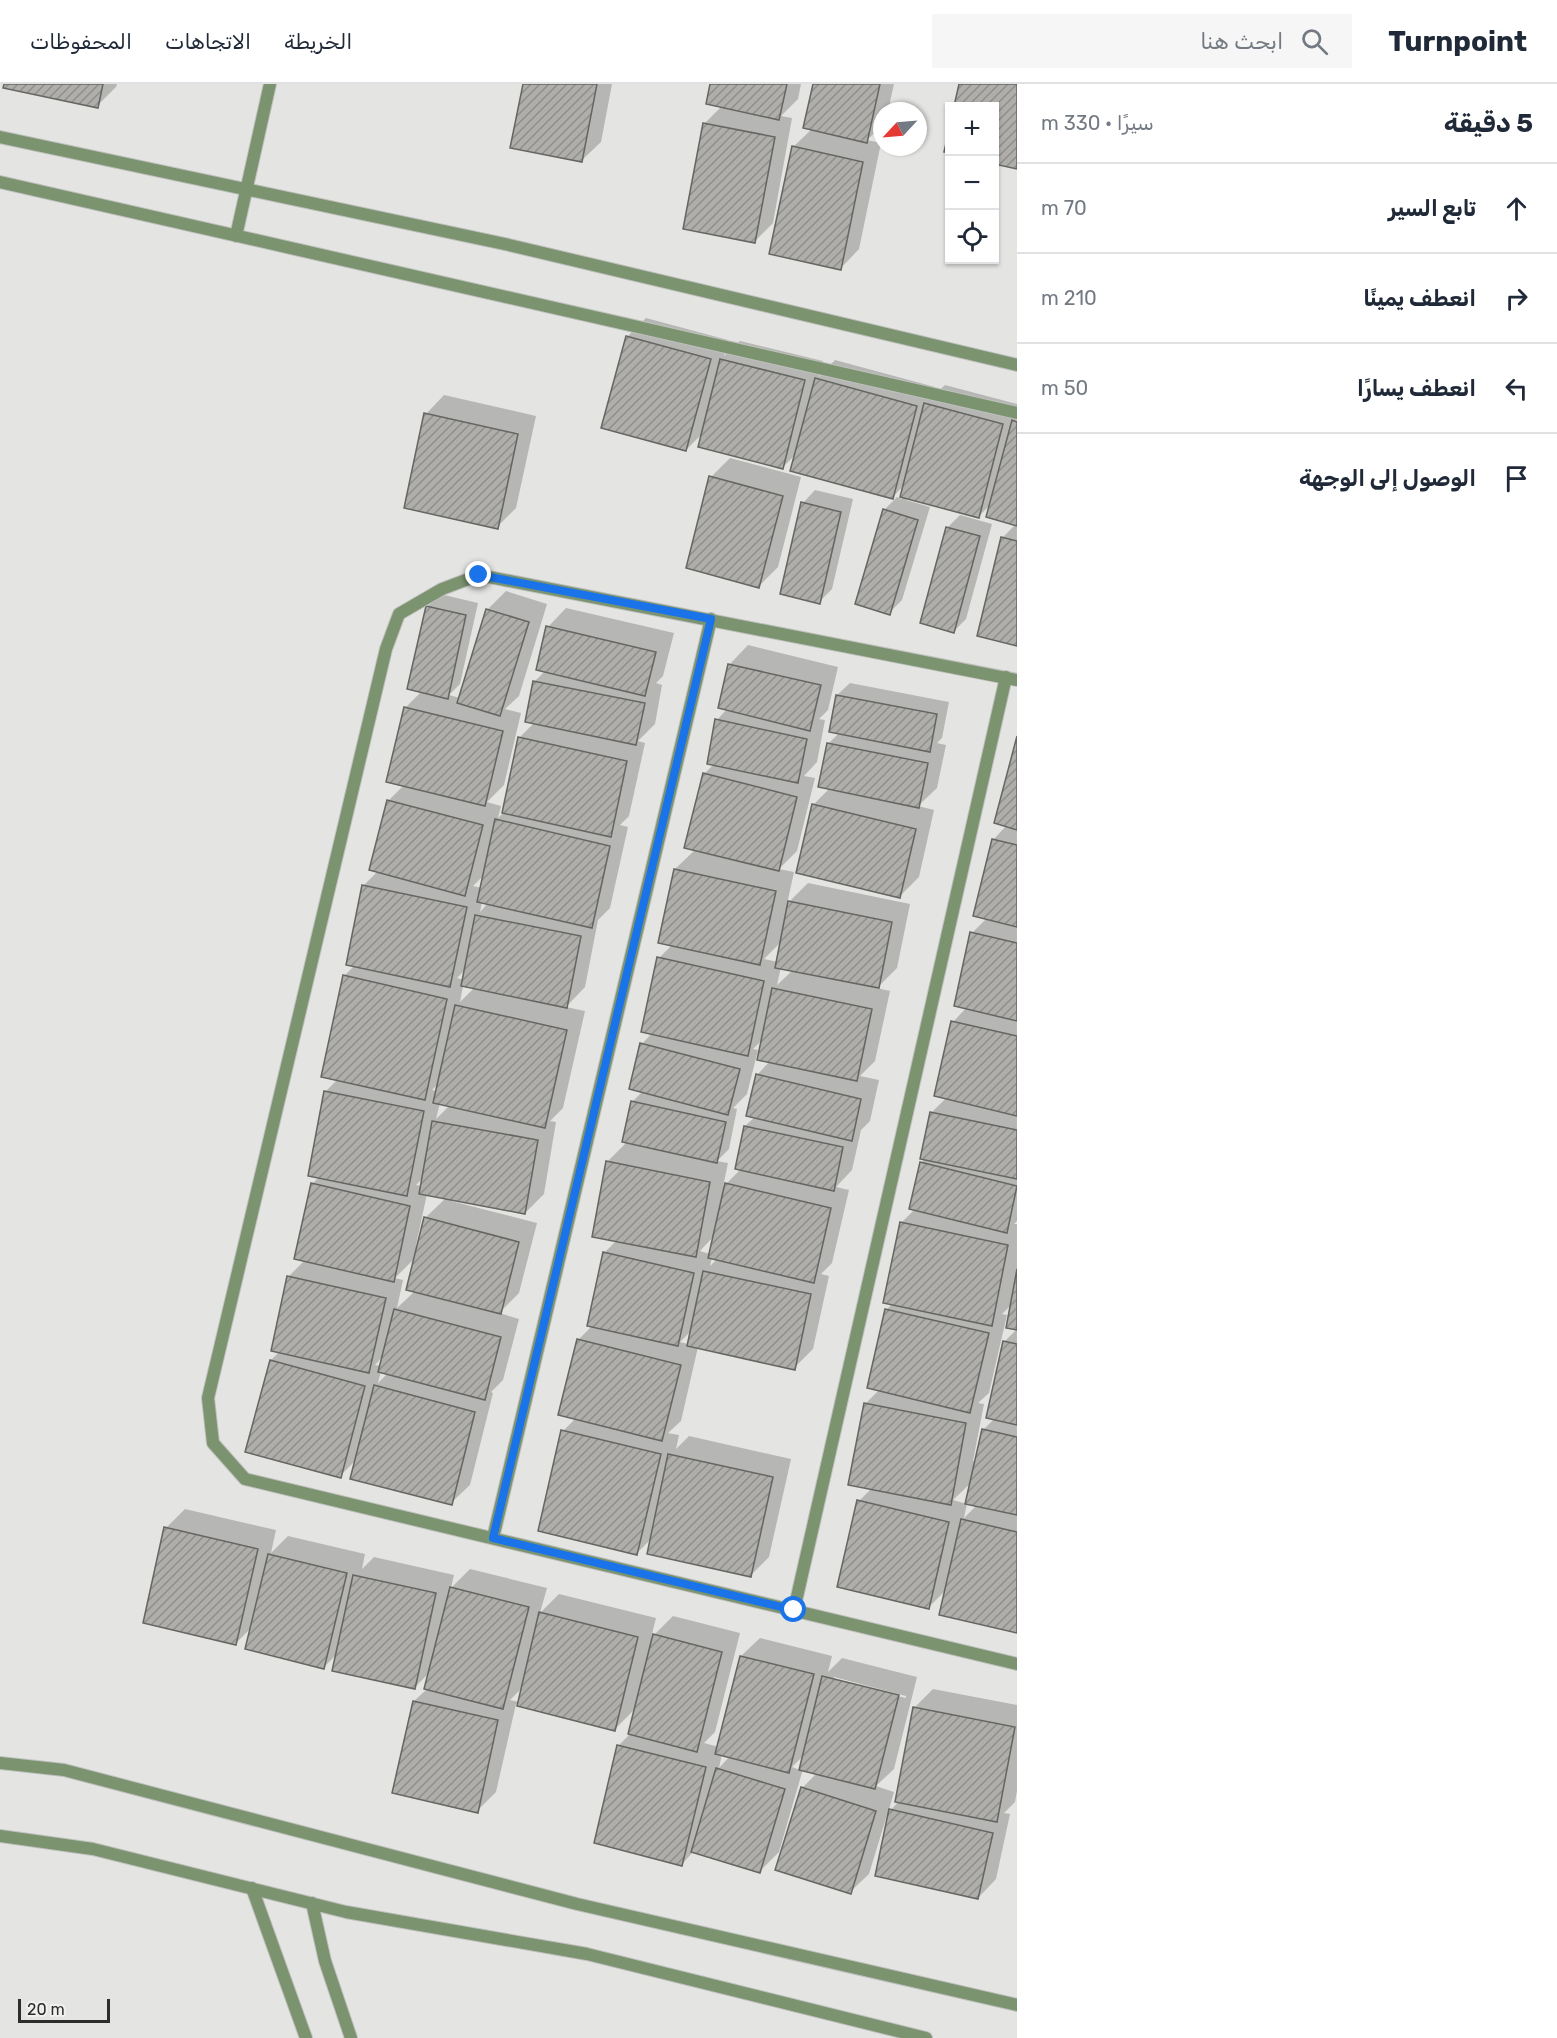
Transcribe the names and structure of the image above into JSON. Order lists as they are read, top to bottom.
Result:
{
  "scale_bar": "20 m",
  "north": "bottom left",
  "page": {
    "header": "Turnpoint",
    "search": "ابحث هنا",
    "nav": ["الخريطة", "الاتجاهات", "المحفوظات"],
    "heading": ["5 دقيقة", "سيرًا · 330 m"],
    "map_buttons": ["+", "−"],
    "list": [
      ["تابع السير", "70 m"],
      ["انعطف يمينًا", "210 m"],
      ["انعطف يسارًا", "50 m"],
      "الوصول إلى الوجهة"
    ],
    "scale": "20 m"
  }
}
